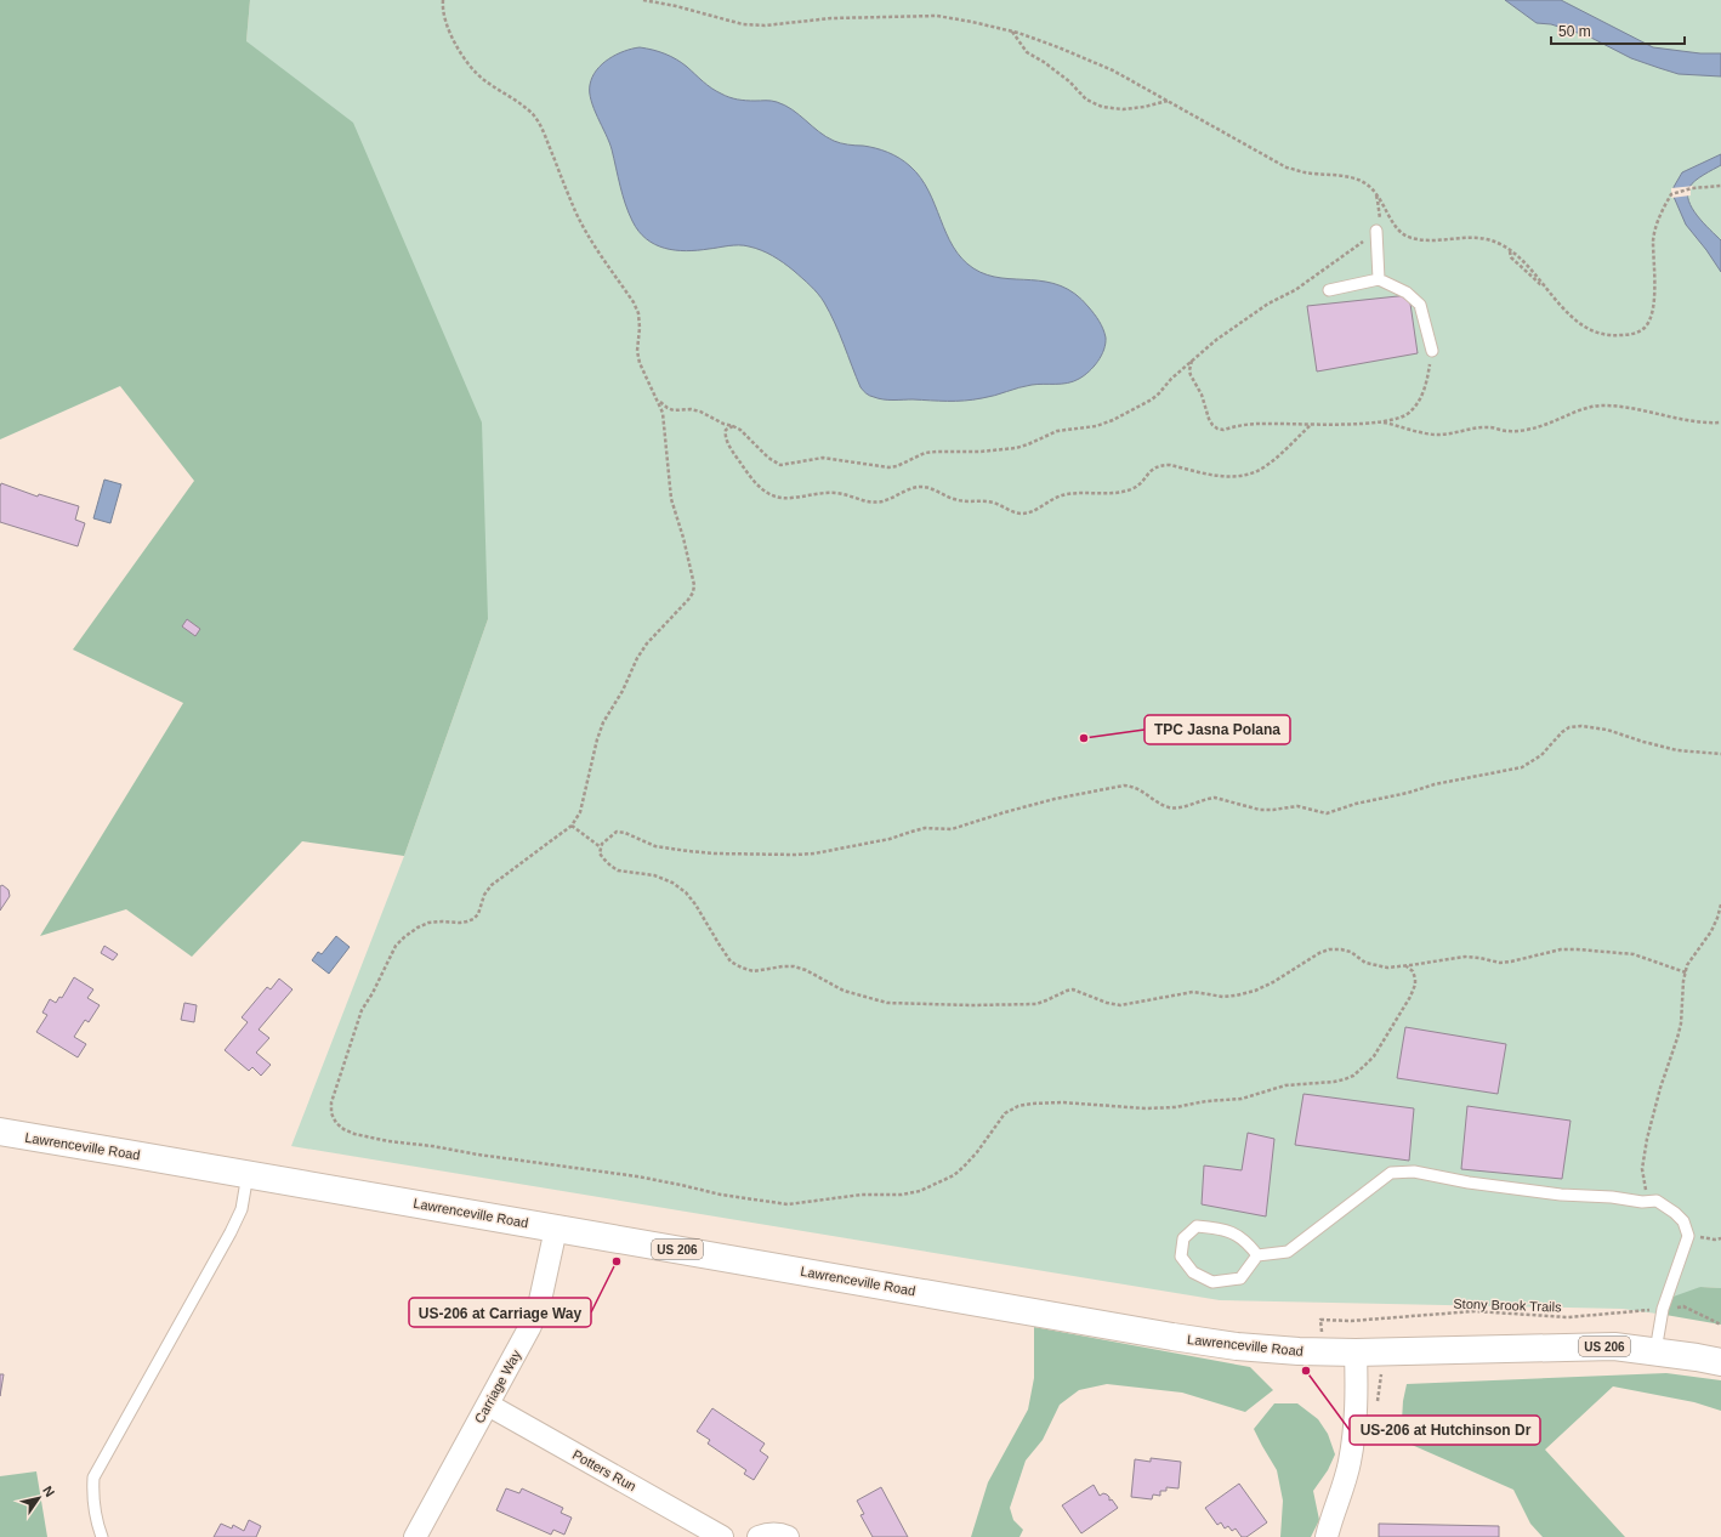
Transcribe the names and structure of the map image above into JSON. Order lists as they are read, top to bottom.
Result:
{
  "streets": {
    "highway": ["Lawrenceville Road", "US 206"],
    "street": ["Carriage Way", "Potters Run"],
    "path": ["Stony Brook Trails"]
  },
  "crossings": [
    ["Lawrenceville Road", "Stony Brook Trails"],
    ["Lawrenceville Road", "Carriage Way"],
    ["Carriage Way", "Potters Run"]
  ],
  "places": ["TPC Jasna Polana", "US-206 at Carriage Way", "US-206 at Hutchinson Dr"],
  "scale_bar": "50 m",
  "north": "top right"
}
